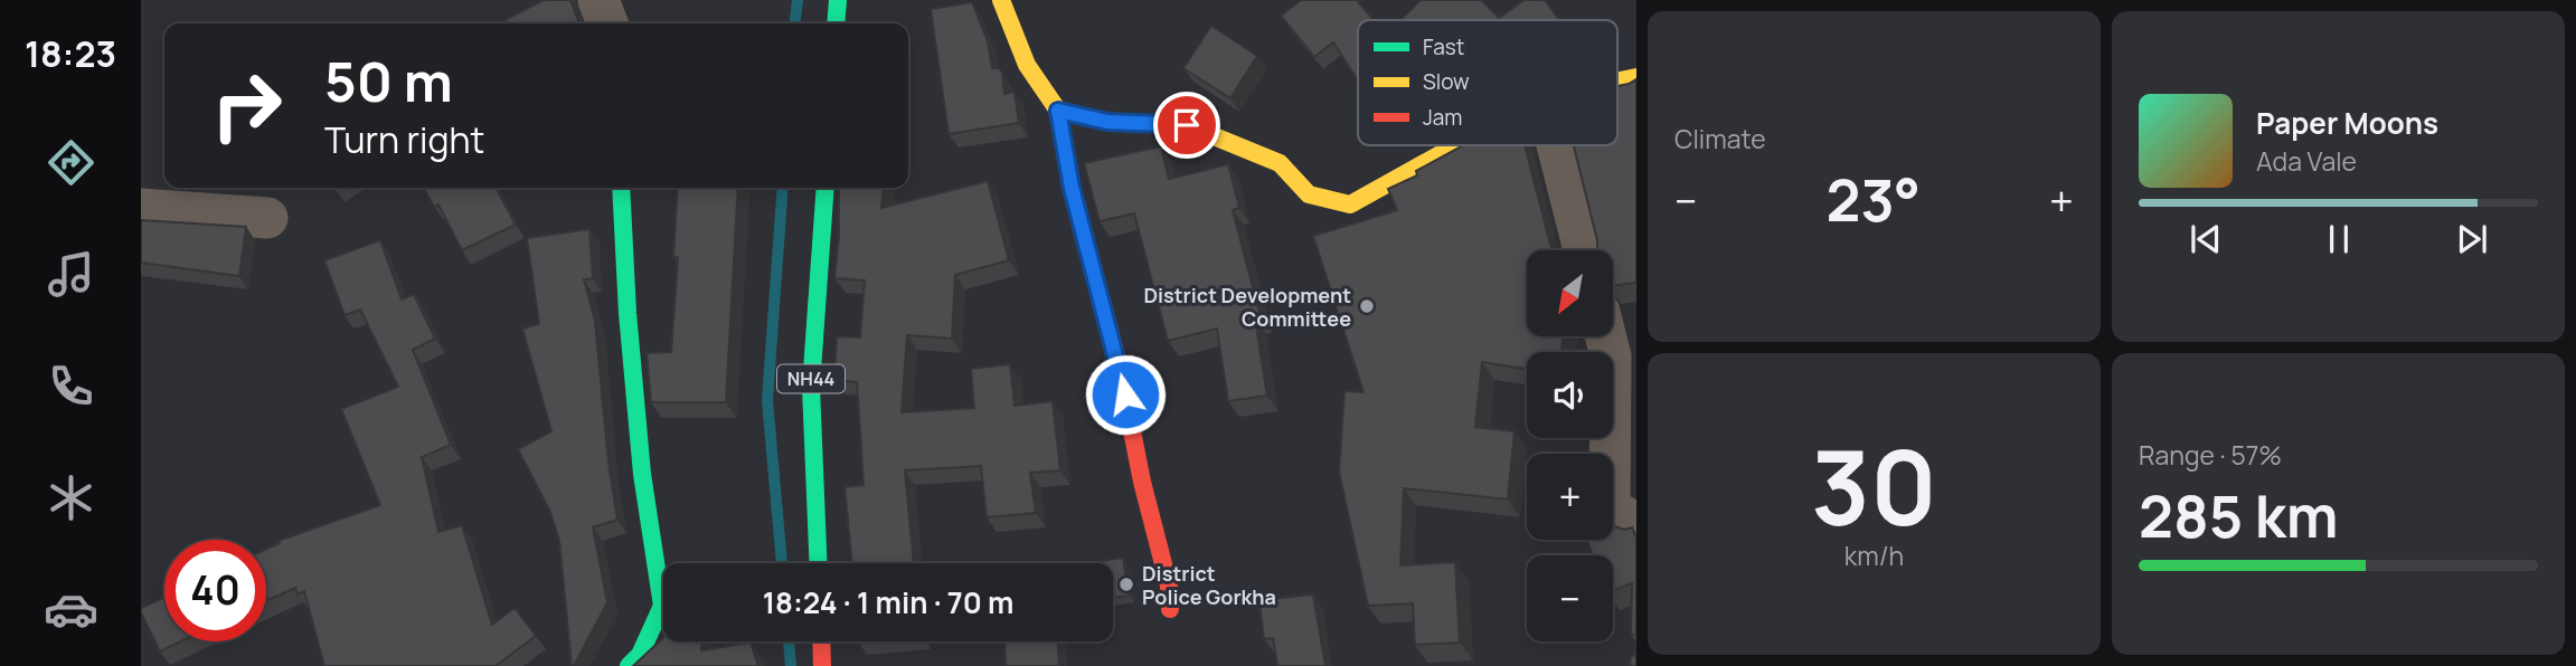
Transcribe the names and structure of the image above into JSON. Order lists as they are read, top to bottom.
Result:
{
  "streets": {
    "street": ["NH44"]
  },
  "places": ["District Development Committee", "District Police Gorkha"],
  "legend": ["Fast", "Slow", "Jam"],
  "north": "bottom left",
  "page": {
    "tabs": "18:23",
    "tile": [
      "Climate",
      ["30", "km/h"],
      ["Range · 57%", "285 km"]
    ],
    "turn": ["50 m", "Turn right"],
    "song": ["Paper Moons", "Ada Vale"],
    "heat": ["−", "23°", "+"],
    "map_buttons": ["+", "−"],
    "limit": "40",
    "trip": "18:24 · 1 min · 70 m"
  }
}
